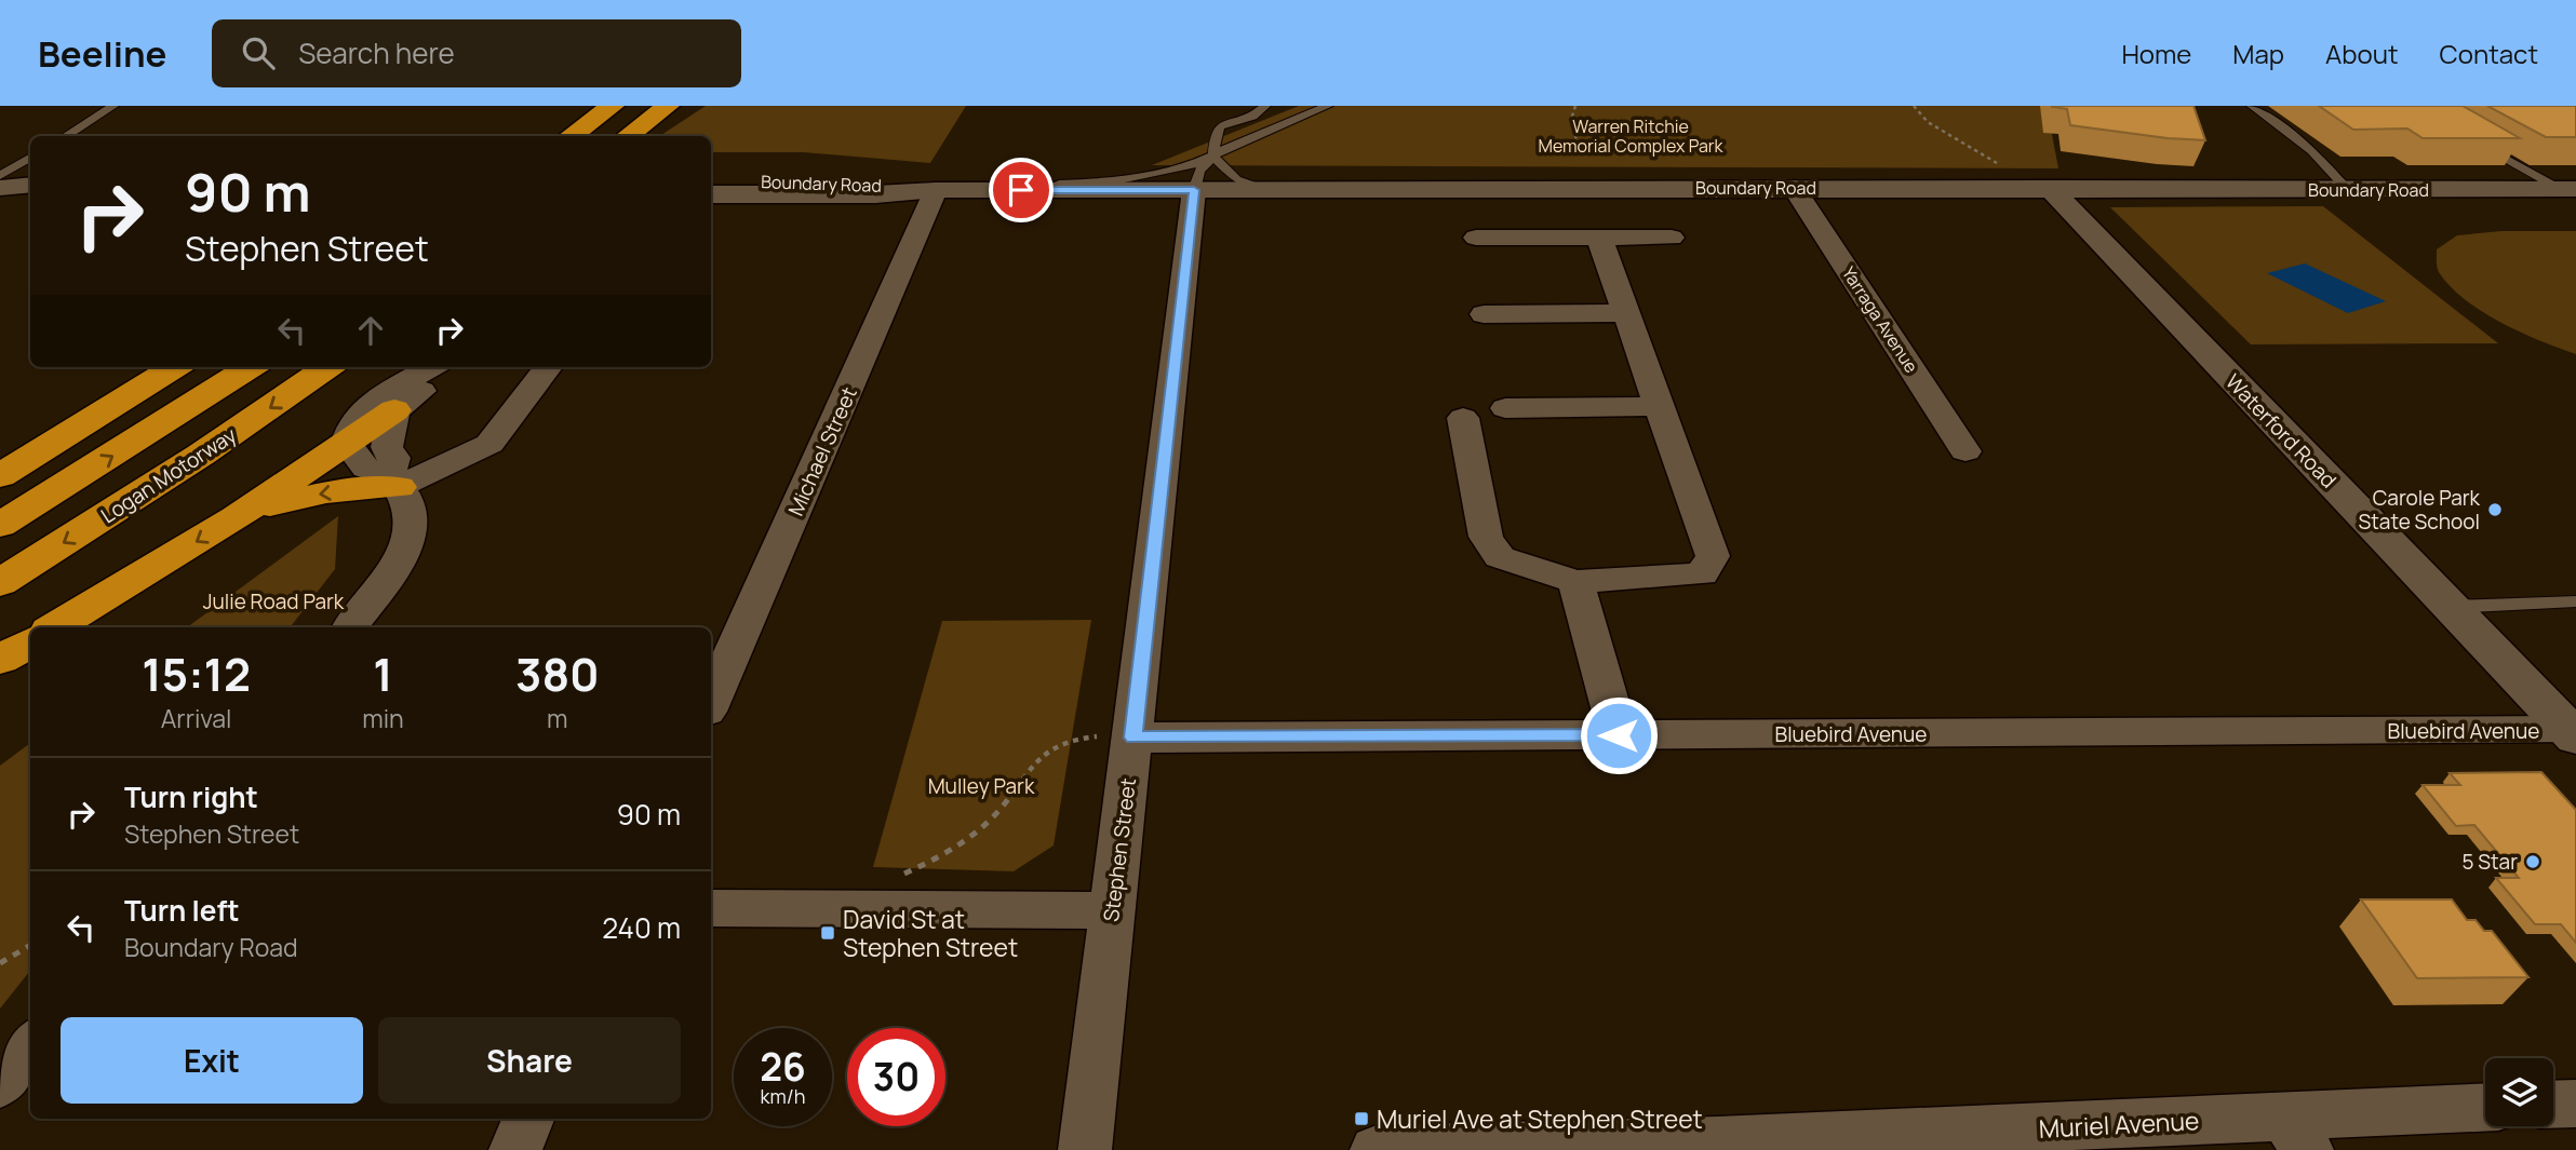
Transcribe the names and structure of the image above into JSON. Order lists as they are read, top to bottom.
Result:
{
  "streets": {
    "highway": ["Logan Motorway"],
    "main road": ["Boundary Road", "Waterford Road"],
    "street": [
      "Yarraga Avenue",
      "Michael Street",
      "Bluebird Avenue",
      "Stephen Street",
      "Muriel Avenue"
    ]
  },
  "crossings": [
    ["Boundary Road", "Yarraga Avenue"],
    ["Boundary Road", "Waterford Road"],
    ["Boundary Road", "Michael Street"],
    ["Boundary Road", "Stephen Street"],
    ["Waterford Road", "Bluebird Avenue"],
    ["Bluebird Avenue", "Stephen Street"]
  ],
  "parks": ["Warren Ritchie Memorial Complex Park", "Julie Road Park", "Mulley Park"],
  "places": {
    "other": ["Carole Park State School", "5 Star"],
    "transit": ["David St at Stephen Street", "Muriel Ave at Stephen Street"]
  },
  "page": {
    "header": "Beeline",
    "search": "Search here",
    "nav": [
      "Home",
      "Map",
      "About",
      "Contact"
    ],
    "turn": ["90 m", "Stephen Street"],
    "eta": [
      "15:12",
      "Arrival",
      "1",
      "min",
      "380",
      "m"
    ],
    "list": [
      {
        "name": "Turn right",
        "note": "Stephen Street",
        "value": "90 m"
      },
      {
        "name": "Turn left",
        "note": "Boundary Road",
        "value": "240 m"
      }
    ],
    "buttons": ["Exit", "Share"],
    "speed": "26 km/h",
    "limit": "30"
  }
}
